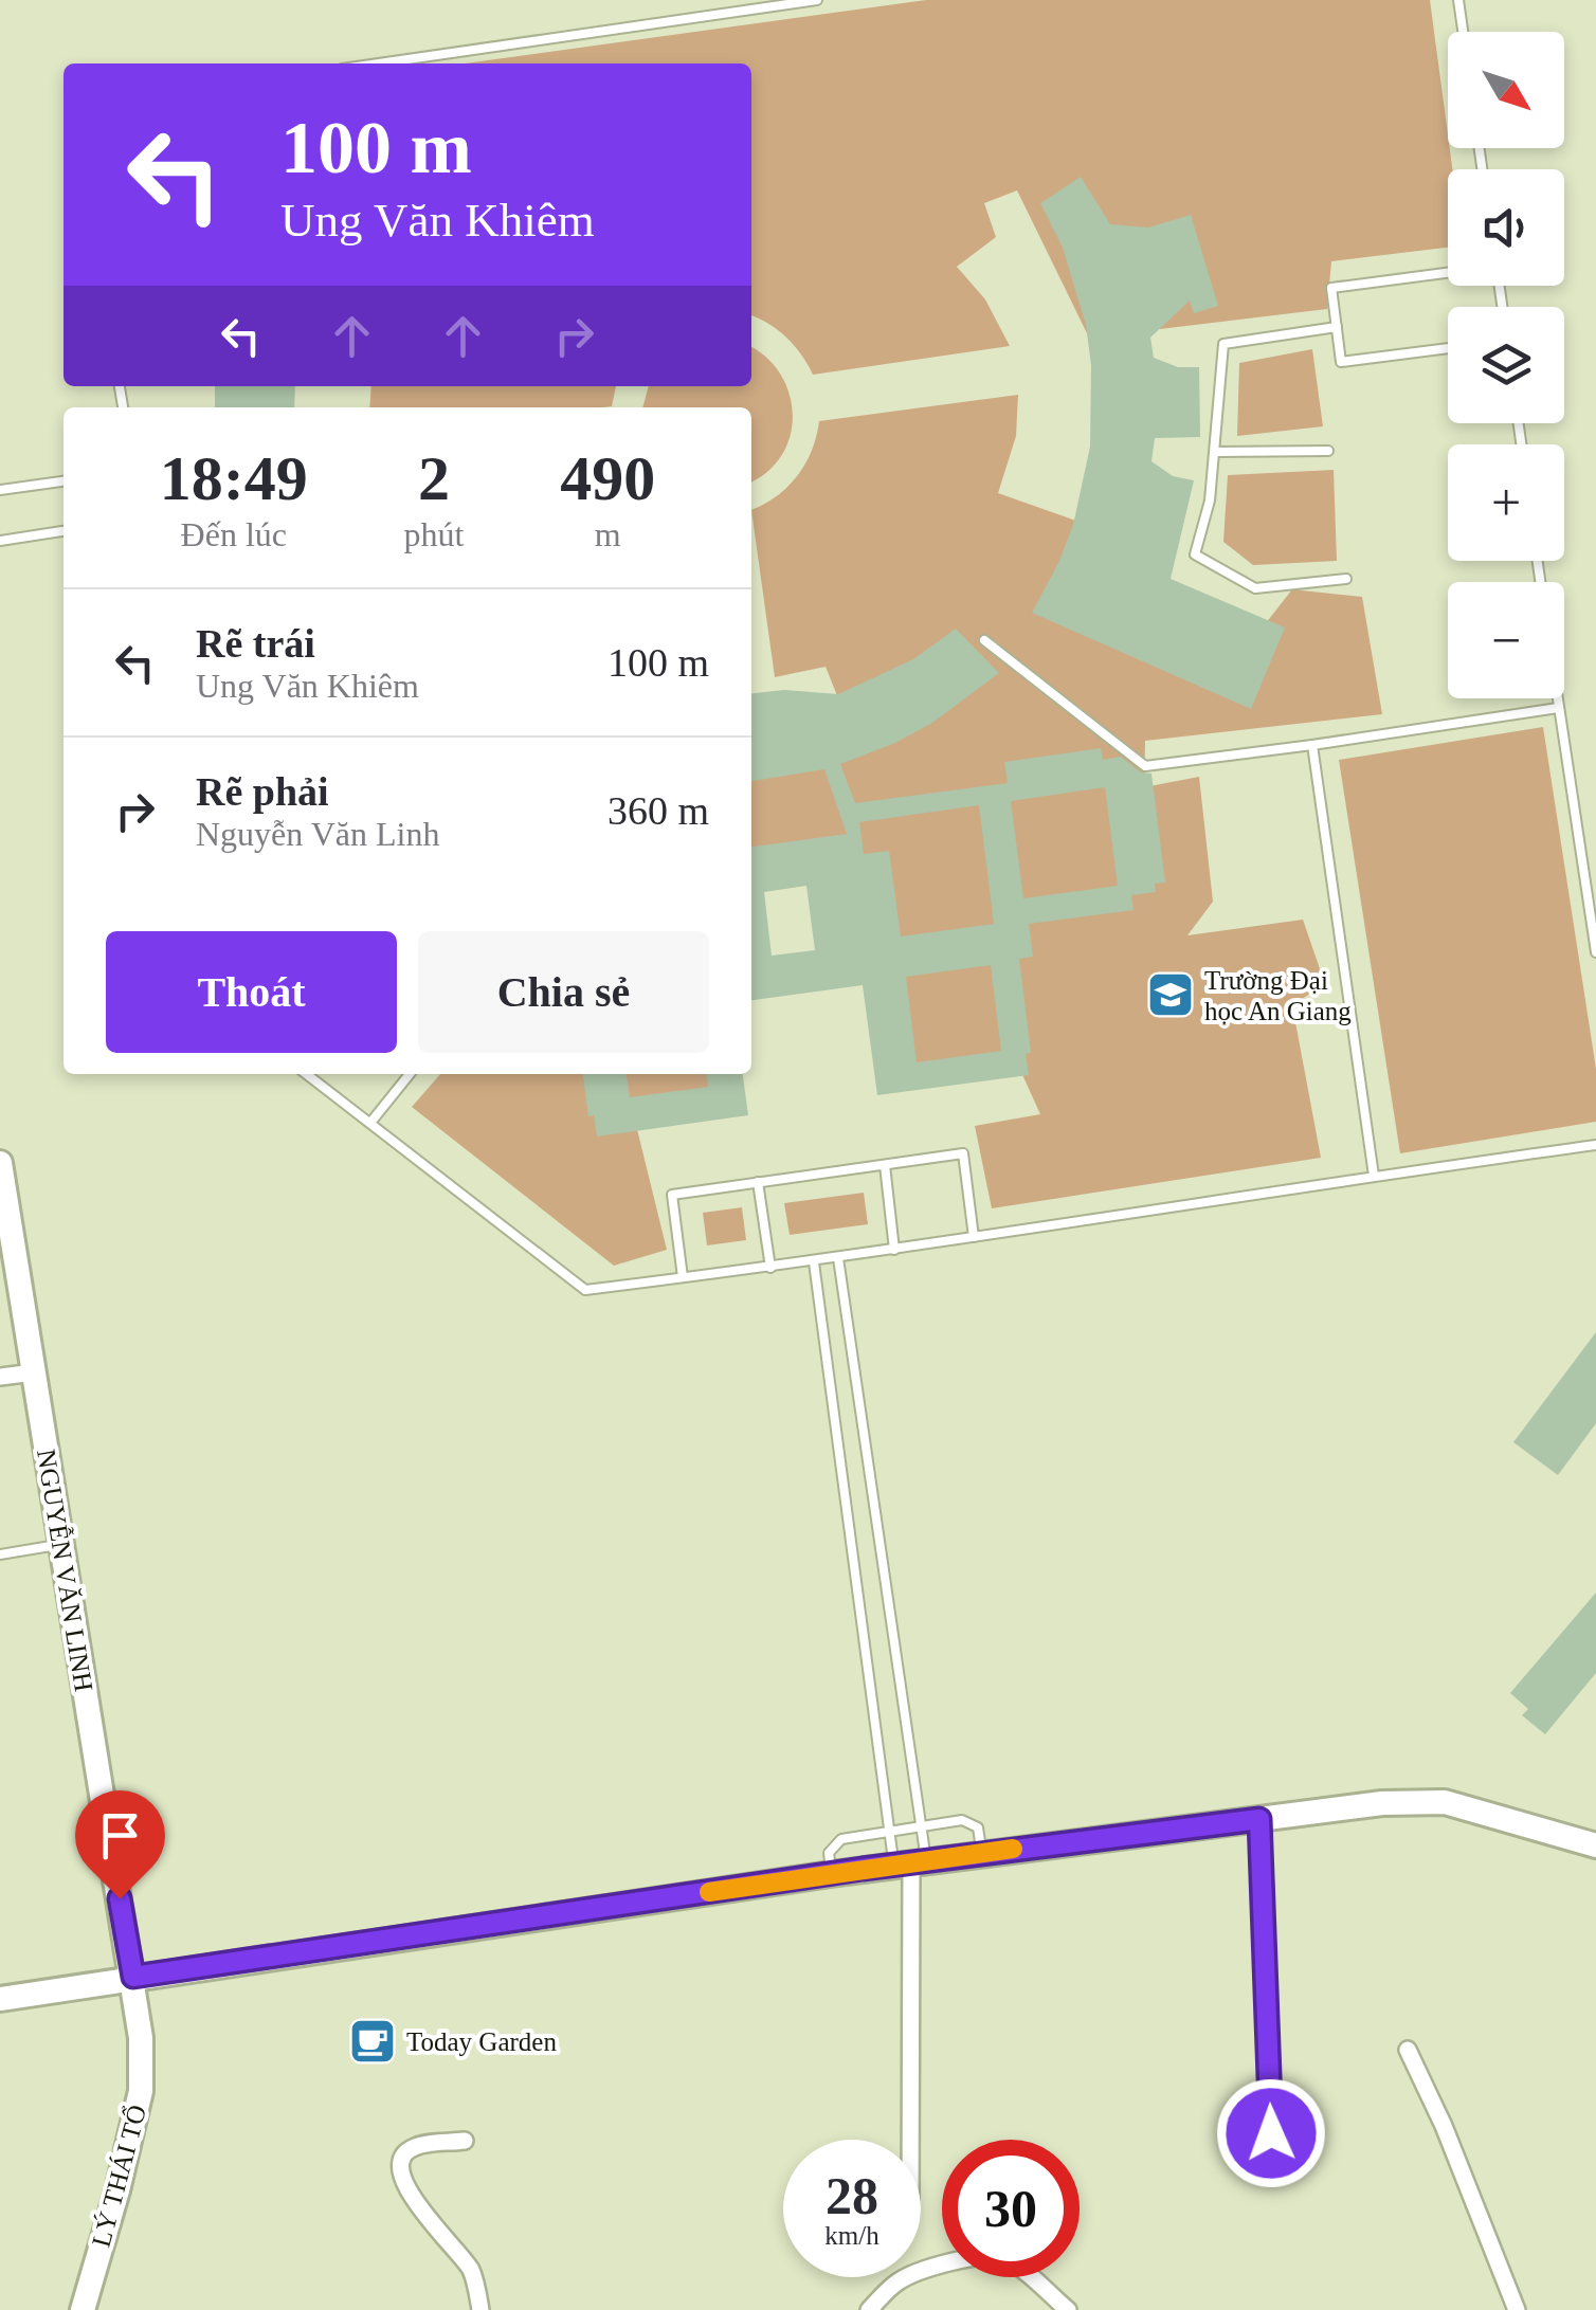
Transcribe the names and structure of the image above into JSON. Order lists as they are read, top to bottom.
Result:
{
  "streets": {
    "street": ["NGUYỄN VĂN LINH", "LÝ THÁI TỔ"]
  },
  "crossings": [
    ["NGUYỄN VĂN LINH", "LÝ THÁI TỔ"]
  ],
  "places": {
    "school or university": ["Trường Đại học An Giang"],
    "cafe": ["Today Garden"]
  },
  "north": "bottom right",
  "page": {
    "map_buttons": ["+", "−"],
    "turn": ["100 m", "Ung Văn Khiêm"],
    "eta": [
      "18:49",
      "Đến lúc",
      "2",
      "phút",
      "490",
      "m"
    ],
    "list": [
      {
        "name": "Rẽ trái",
        "note": "Ung Văn Khiêm",
        "value": "100 m"
      },
      {
        "name": "Rẽ phải",
        "note": "Nguyễn Văn Linh",
        "value": "360 m"
      }
    ],
    "buttons": ["Thoát", "Chia sẻ"],
    "speed": "28 km/h",
    "limit": "30"
  }
}
